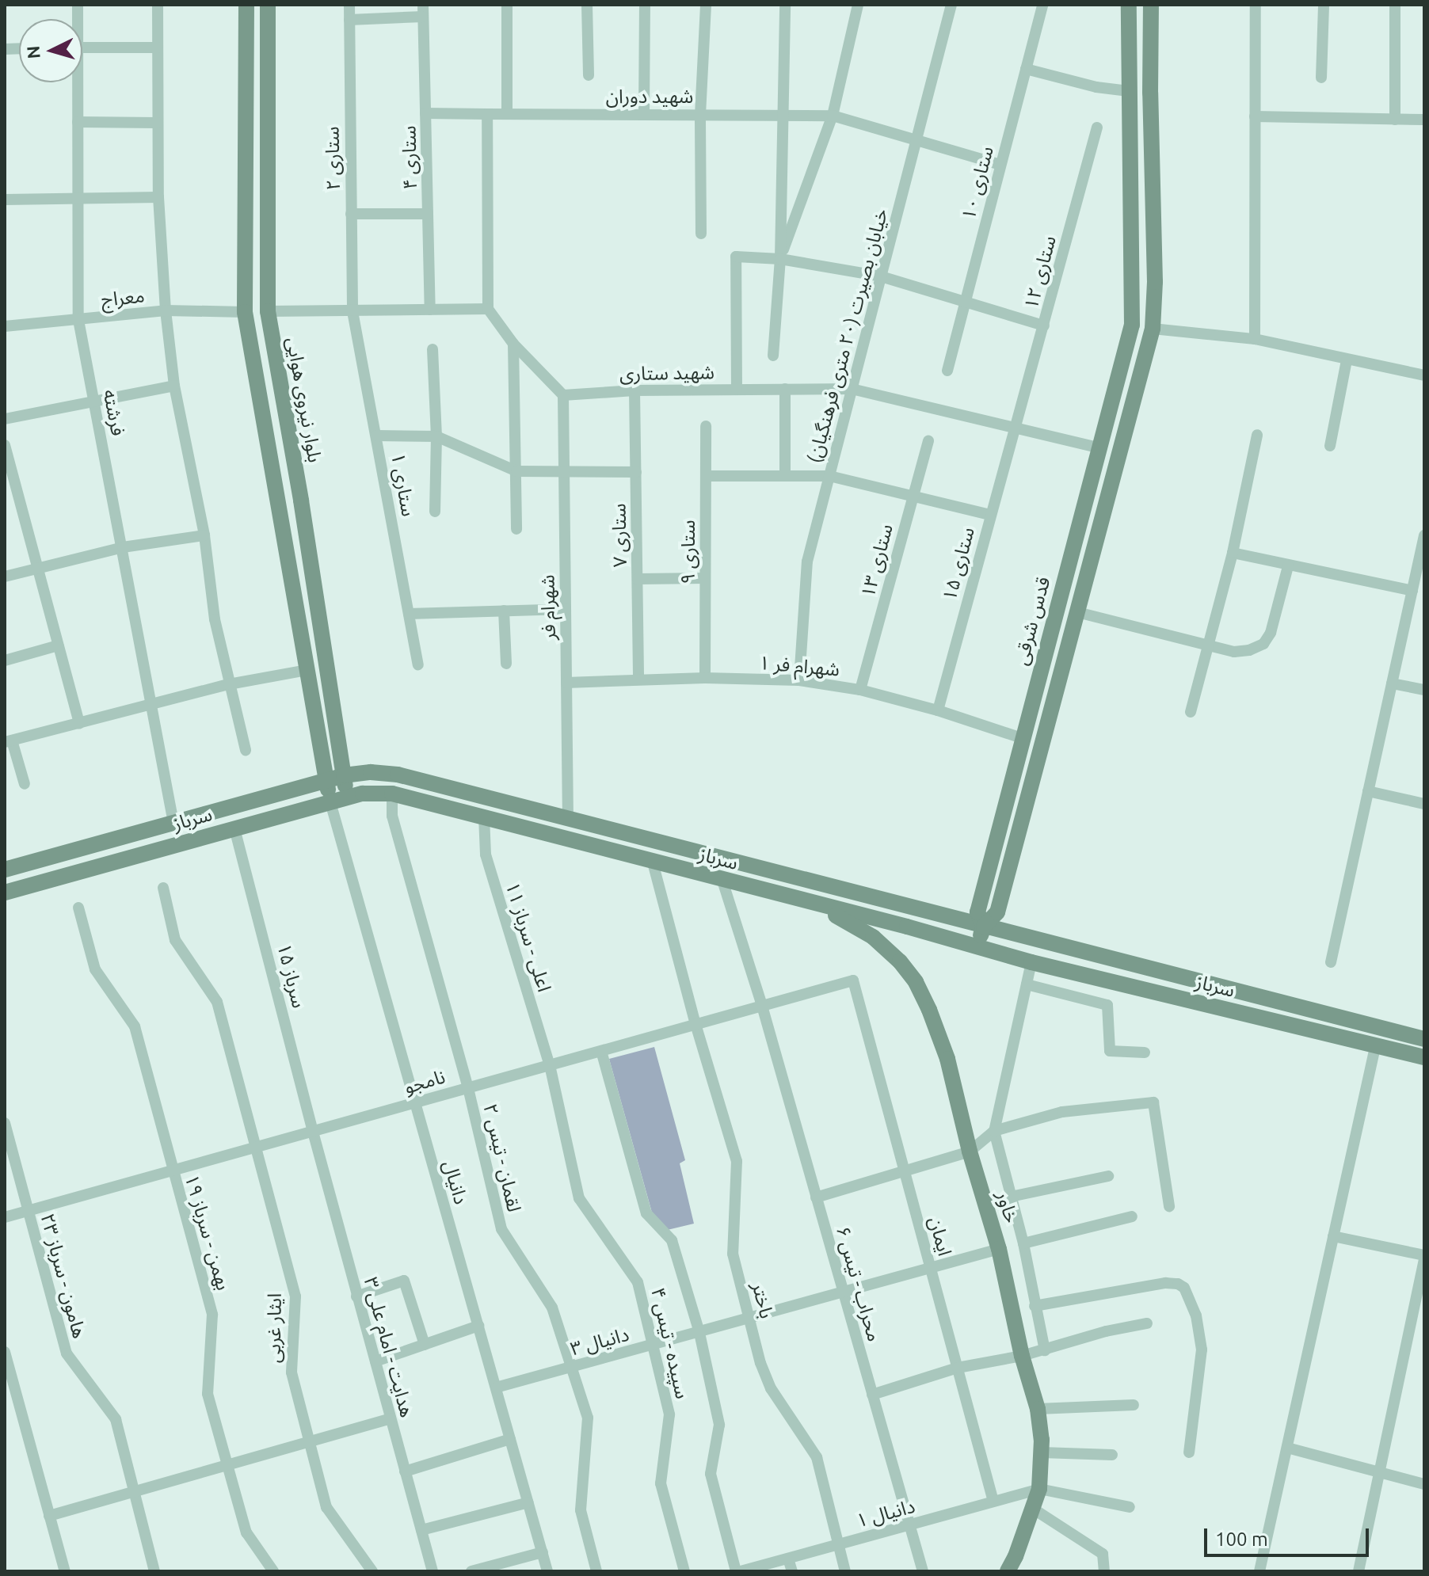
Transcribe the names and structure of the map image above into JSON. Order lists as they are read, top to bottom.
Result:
{
  "streets": {
    "street": [
      "شهید دوران",
      "ستاری ۴",
      "ستاری ۲",
      "ستاری ۱۰",
      "ستاری ۱۲",
      "معراج",
      "خیابان بصیرت (۲۰ متری فرهنگیان)",
      "شهید ستاری",
      "بلوار نیروی هوایی",
      "فرشته",
      "ستاری ۱",
      "ستاری ۷",
      "ستاری ۹",
      "ستاری ۱۳",
      "ستاری ۱۵",
      "شهرام فر",
      "قدس شرقی",
      "شهرام فر ۱",
      "سرباز",
      "اعلی - سرباز ۱۱",
      "سرباز ۱۵",
      "نامجو",
      "لقمان - تیس ۲",
      "دانیال",
      "خاور",
      "بهمن - سرباز ۱۹",
      "ایمان",
      "هامون - سرباز ۲۳",
      "محراب - تیس ۶",
      "باختر",
      "ایثار غربی",
      "دانیال ۳",
      "سپیده - تیس ۴",
      "هدایت - امام علی ۳",
      "دانیال ۱"
    ]
  },
  "crossings": [
    ["شهید دوران", "ستاری ۴"],
    ["شهید دوران", "ستاری ۱۰"],
    ["شهید دوران", "خیابان بصیرت (۲۰ متری فرهنگیان)"],
    ["ستاری ۲", "ستاری ۱"],
    ["ستاری ۱۲", "شهید ستاری"],
    ["ستاری ۱۲", "ستاری ۱۵"],
    ["معراج", "فرشته"],
    ["خیابان بصیرت (۲۰ متری فرهنگیان)", "شهید ستاری"],
    ["خیابان بصیرت (۲۰ متری فرهنگیان)", "شهرام فر ۱"],
    ["شهید ستاری", "ستاری ۷"],
    ["شهید ستاری", "ستاری ۱۵"],
    ["شهید ستاری", "شهرام فر"],
    ["شهید ستاری", "قدس شرقی"],
    ["بلوار نیروی هوایی", "سرباز"],
    ["فرشته", "سرباز"],
    ["ستاری ۷", "شهرام فر ۱"],
    ["ستاری ۹", "شهرام فر ۱"],
    ["ستاری ۱۳", "شهرام فر ۱"],
    ["ستاری ۱۵", "شهرام فر ۱"],
    ["شهرام فر", "شهرام فر ۱"],
    ["شهرام فر", "سرباز"],
    ["قدس شرقی", "شهرام فر ۱"],
    ["قدس شرقی", "سرباز"],
    ["سرباز", "اعلی - سرباز ۱۱"],
    ["سرباز", "سرباز ۱۵"],
    ["سرباز", "لقمان - تیس ۲"],
    ["سرباز", "دانیال"],
    ["سرباز", "خاور"],
    ["سرباز", "محراب - تیس ۶"],
    ["سرباز", "باختر"],
    ["اعلی - سرباز ۱۱", "نامجو"],
    ["اعلی - سرباز ۱۱", "سپیده - تیس ۴"],
    ["سرباز ۱۵", "نامجو"],
    ["سرباز ۱۵", "هدایت - امام علی ۳"],
    ["نامجو", "لقمان - تیس ۲"],
    ["نامجو", "دانیال"],
    ["نامجو", "بهمن - سرباز ۱۹"],
    ["نامجو", "ایمان"],
    ["نامجو", "هامون - سرباز ۲۳"],
    ["نامجو", "محراب - تیس ۶"],
    ["نامجو", "باختر"],
    ["نامجو", "ایثار غربی"],
    ["نامجو", "سپیده - تیس ۴"],
    ["نامجو", "هدایت - امام علی ۳"],
    ["لقمان - تیس ۲", "دانیال ۳"],
    ["دانیال", "دانیال ۳"],
    ["خاور", "دانیال ۳"],
    ["خاور", "دانیال ۱"],
    ["ایمان", "دانیال ۳"],
    ["ایمان", "دانیال ۱"],
    ["محراب - تیس ۶", "دانیال ۳"],
    ["محراب - تیس ۶", "دانیال ۱"],
    ["باختر", "دانیال ۳"],
    ["باختر", "دانیال ۱"],
    ["دانیال ۳", "سپیده - تیس ۴"]
  ],
  "scale_bar": "100 m",
  "north": "left"
}
